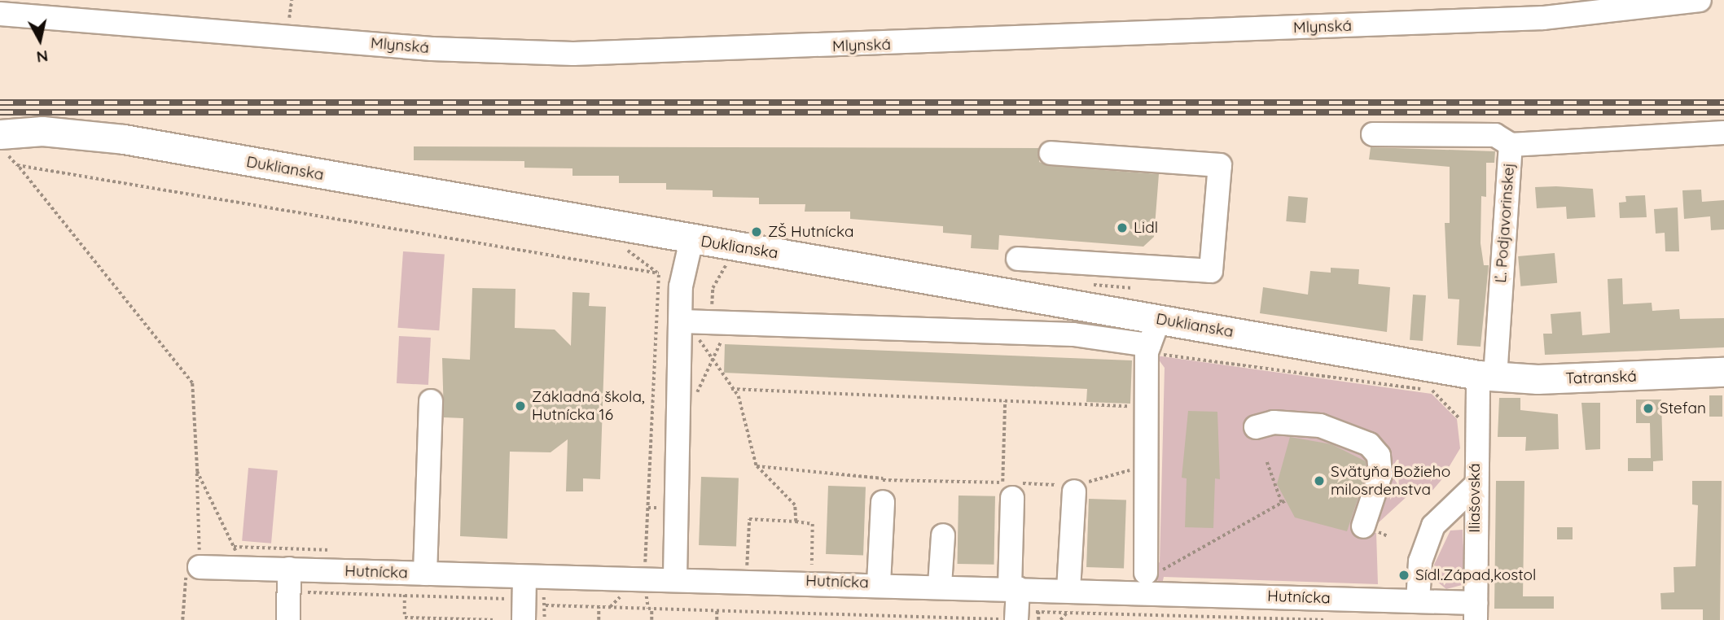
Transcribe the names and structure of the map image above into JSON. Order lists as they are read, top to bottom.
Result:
{
  "streets": {
    "main road": ["Duklianska", "Tatranská"],
    "street": [
      "Mlynská",
      "Ľ. Podjavorinskej",
      "Iliašovská",
      "Hutnícka"
    ]
  },
  "crossings": [
    ["Duklianska", "Ľ. Podjavorinskej"],
    ["Duklianska", "Tatranská"],
    ["Duklianska", "Iliašovská"],
    ["Ľ. Podjavorinskej", "Tatranská"],
    ["Ľ. Podjavorinskej", "Iliašovská"],
    ["Tatranská", "Iliašovská"],
    ["Iliašovská", "Hutnícka"]
  ],
  "places": [
    "Lidl",
    "ZŠ Hutnícka",
    "Základná škola, Hutnícka 16",
    "Stefan",
    "Svätyňa Božieho milosrdenstva",
    "Sídl.Západ,kostol"
  ],
  "north": "bottom"
}
